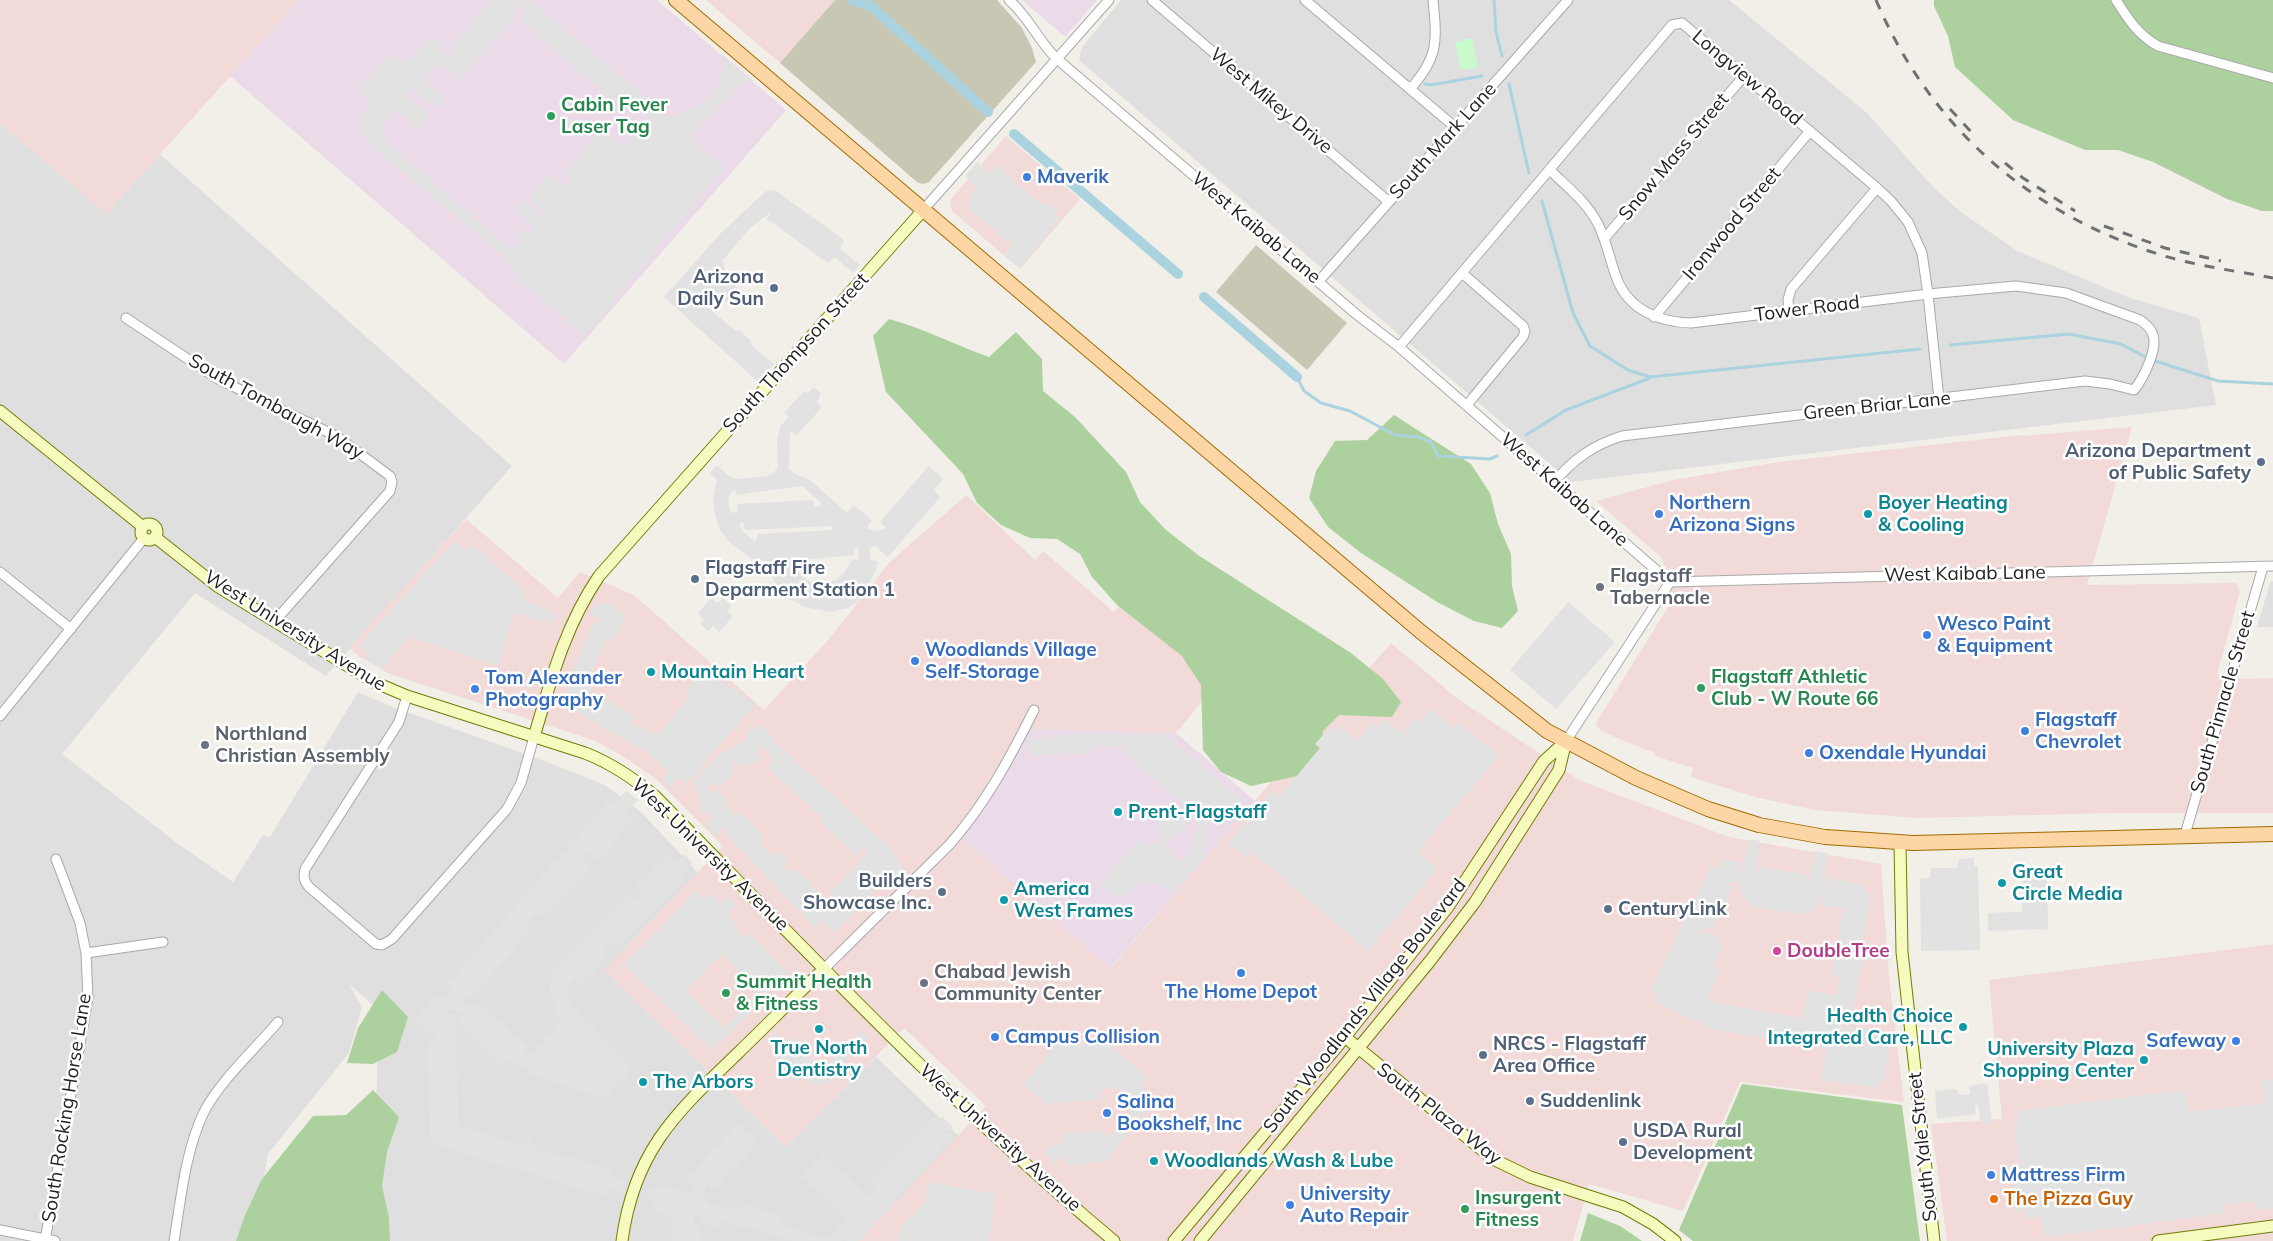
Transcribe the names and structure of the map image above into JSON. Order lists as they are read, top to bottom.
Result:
{
  "streets": {
    "street": [
      "Longview Road",
      "West Mikey Drive",
      "South Mark Lane",
      "Snow Mass Street",
      "Ironwood Street",
      "West Kaibab Lane",
      "Tower Road",
      "South Thompson Street",
      "Green Briar Lane",
      "South Tombaugh Way",
      "West University Avenue",
      "South Pinnacle Street",
      "South Woodlands Village Boulevard",
      "South Rocking Horse Lane",
      "South Plaza Way",
      "South Yale Street"
    ]
  },
  "crossings": [
    ["Longview Road", "Snow Mass Street"],
    ["Longview Road", "Ironwood Street"],
    ["Longview Road", "West Kaibab Lane"],
    ["Longview Road", "Tower Road"],
    ["Longview Road", "Green Briar Lane"],
    ["West Mikey Drive", "South Mark Lane"],
    ["South Mark Lane", "West Kaibab Lane"],
    ["Snow Mass Street", "Tower Road"],
    ["Ironwood Street", "Tower Road"],
    ["West Kaibab Lane", "South Thompson Street"],
    ["West Kaibab Lane", "Green Briar Lane"],
    ["West Kaibab Lane", "South Pinnacle Street"],
    ["West Kaibab Lane", "South Woodlands Village Boulevard"],
    ["Tower Road", "Green Briar Lane"],
    ["South Thompson Street", "West University Avenue"],
    ["South Tombaugh Way", "West University Avenue"],
    ["South Woodlands Village Boulevard", "South Plaza Way"]
  ],
  "places": [
    "Cabin Fever Laser Tag",
    "Maverik",
    "Arizona Daily Sun",
    "Arizona Department of Public Safety",
    "Northern Arizona Signs",
    "Boyer Heating & Cooling",
    "Flagstaff Fire Deparment Station 1",
    "Flagstaff Tabernacle",
    "Wesco Paint & Equipment",
    "Woodlands Village Self-Storage",
    "Mountain Heart",
    "Flagstaff Athletic Club - W Route 66",
    "Tom Alexander Photography",
    "Flagstaff Chevrolet",
    "Northland Christian Assembly",
    "Oxendale Hyundai",
    "Prent-Flagstaff",
    "Great Circle Media",
    "Builders Showcase Inc.",
    "America West Frames",
    "CenturyLink",
    "DoubleTree",
    "The Home Depot",
    "Chabad Jewish Community Center",
    "Summit Health & Fitness",
    "Health Choice Integrated Care, LLC",
    "True North Dentistry",
    "Campus Collision",
    "Safeway",
    "NRCS - Flagstaff Area Office",
    "University Plaza Shopping Center",
    "The Arbors",
    "Suddenlink",
    "Salina Bookshelf, Inc",
    "USDA Rural Development",
    "Woodlands Wash & Lube",
    "Mattress Firm",
    "The Pizza Guy",
    "University Auto Repair",
    "Insurgent Fitness"
  ]
}
